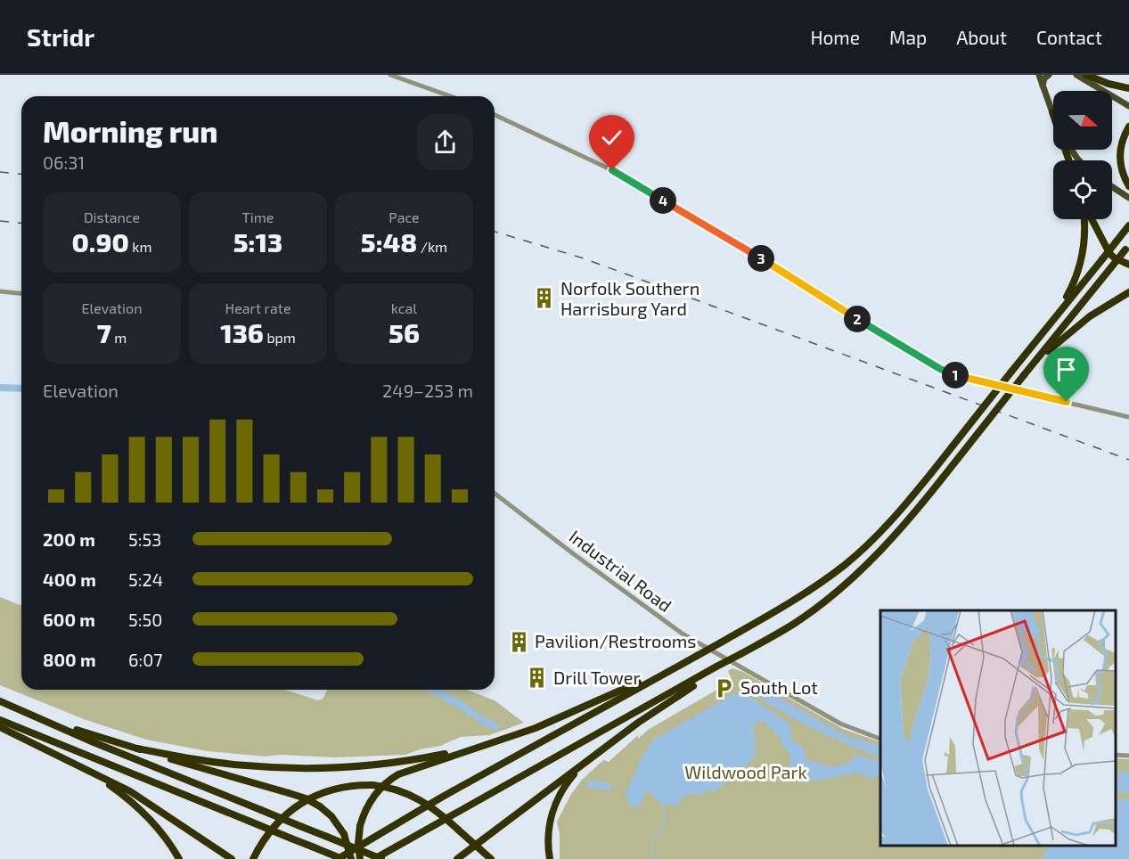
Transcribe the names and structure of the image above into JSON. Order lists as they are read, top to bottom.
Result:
{
  "streets": {
    "street": ["Industrial Road"]
  },
  "parks": ["Wildwood Park"],
  "places": {
    "building": ["Norfolk Southern Harrisburg Yard", "Pavilion/Restrooms", "Drill Tower"],
    "parking": ["South Lot"]
  },
  "north": "right",
  "page": {
    "header": "Stridr",
    "nav": [
      "Home",
      "Map",
      "About",
      "Contact"
    ],
    "heading": ["Morning run", "06:31"],
    "pins": [
      "4",
      "3",
      "2",
      "1"
    ],
    "stats": [
      ["Distance", "0.90 km"],
      ["Time", "5:13"],
      ["Pace", "5:48 /km"],
      ["Elevation", "7 m"],
      ["Heart rate", "136 bpm"],
      ["kcal", "56"]
    ],
    "chart": ["Elevation", "249–253 m"],
    "list": [
      {
        "name": "200 m",
        "note": "5:53"
      },
      {
        "name": "400 m",
        "note": "5:24"
      },
      {
        "name": "600 m",
        "note": "5:50"
      },
      {
        "name": "800 m",
        "note": "6:07"
      }
    ]
  }
}
